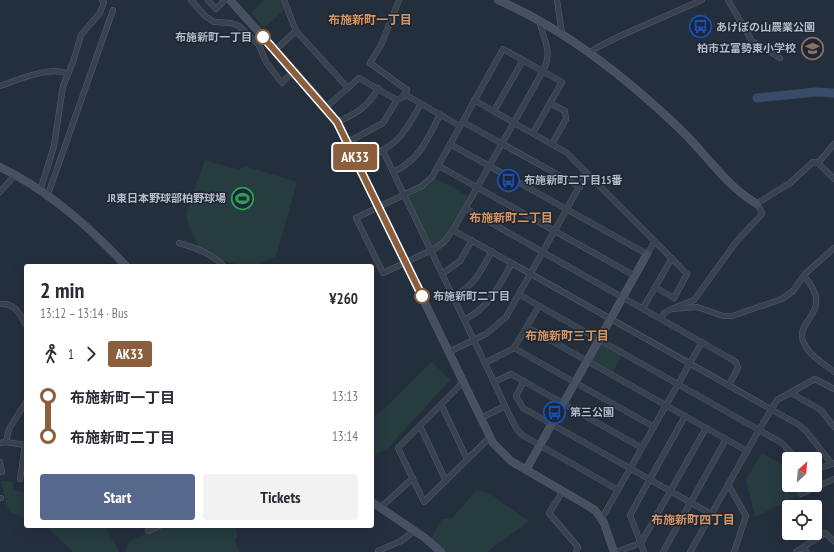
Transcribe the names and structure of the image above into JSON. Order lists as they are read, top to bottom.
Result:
{
  "districts": [
    "布施新町一丁目",
    "布施新町二丁目",
    "布施新町三丁目",
    "布施新町四丁目"
  ],
  "places": {
    "bus stop": ["あけぼの山農業公園", "布施新町二丁目15番", "第三公園"],
    "other": ["布施新町一丁目", "布施新町二丁目"],
    "school or university": ["柏市立富勢東小学校"],
    "sports": ["JR東日本野球部柏野球場"]
  },
  "lines": ["bus line AK33"],
  "north": "top right",
  "page": {
    "on_map": "AK33",
    "heading": ["2 min", "13:12 – 13:14 · Bus", "¥260"],
    "legs": ["1", "AK33"],
    "list": [
      {
        "name": "布施新町一丁目",
        "value": "13:13"
      },
      {
        "name": "布施新町二丁目",
        "value": "13:14"
      }
    ],
    "buttons": ["Start", "Tickets"]
  }
}
